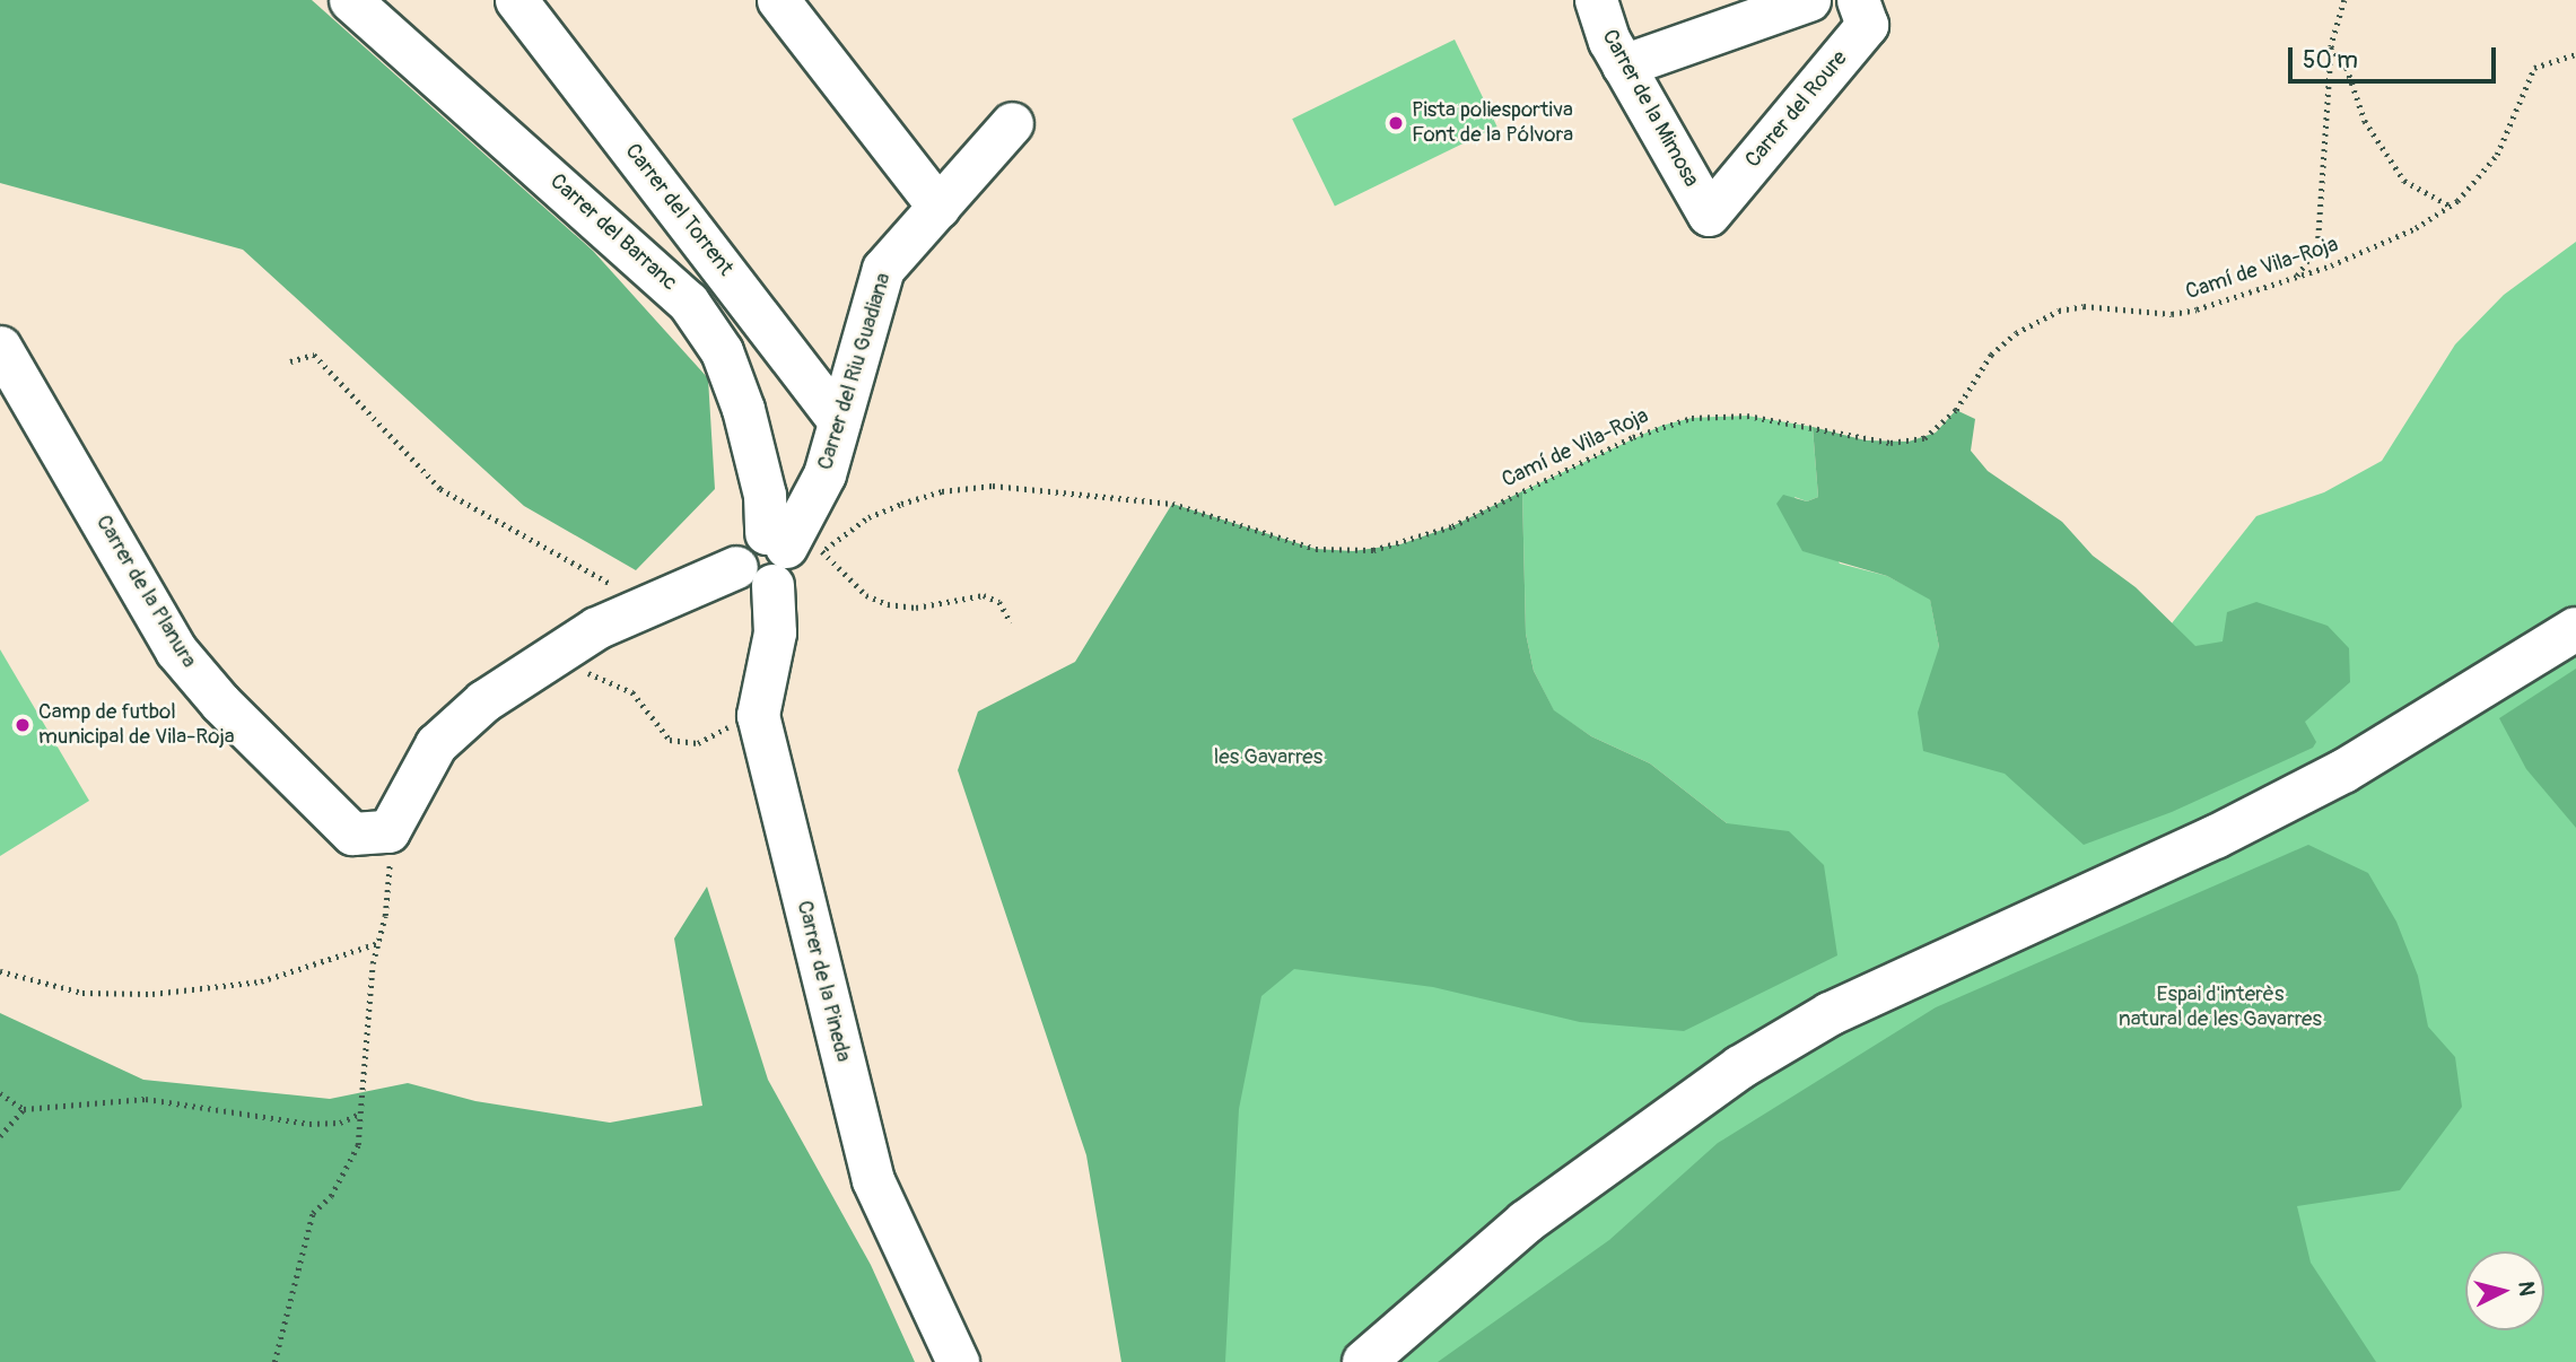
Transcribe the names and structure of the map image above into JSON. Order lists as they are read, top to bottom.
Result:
{
  "streets": {
    "street": [
      "Carrer de la Mimosa",
      "Carrer del Roure",
      "Carrer del Torrent",
      "Carrer del Barranc",
      "Carrer del Riu Guadiana",
      "Carrer de la Planura",
      "Carrer de la Pineda"
    ],
    "path": ["Camí de Vila-Roja"]
  },
  "crossings": [
    ["Carrer de la Mimosa", "Carrer del Roure"],
    ["Carrer del Torrent", "Carrer del Riu Guadiana"],
    ["Carrer del Barranc", "Camí de Vila-Roja"],
    ["Carrer del Barranc", "Carrer del Riu Guadiana"],
    ["Carrer del Barranc", "Carrer de la Pineda"],
    ["Camí de Vila-Roja", "Carrer del Riu Guadiana"],
    ["Camí de Vila-Roja", "Carrer de la Pineda"],
    ["Carrer del Riu Guadiana", "Carrer de la Pineda"]
  ],
  "parks": ["les Gavarres", "Espai d'interès natural de les Gavarres"],
  "places": ["Pista poliesportiva Font de la Pólvora", "Camp de futbol municipal de Vila-Roja"],
  "scale_bar": "50 m",
  "north": "right"
}
